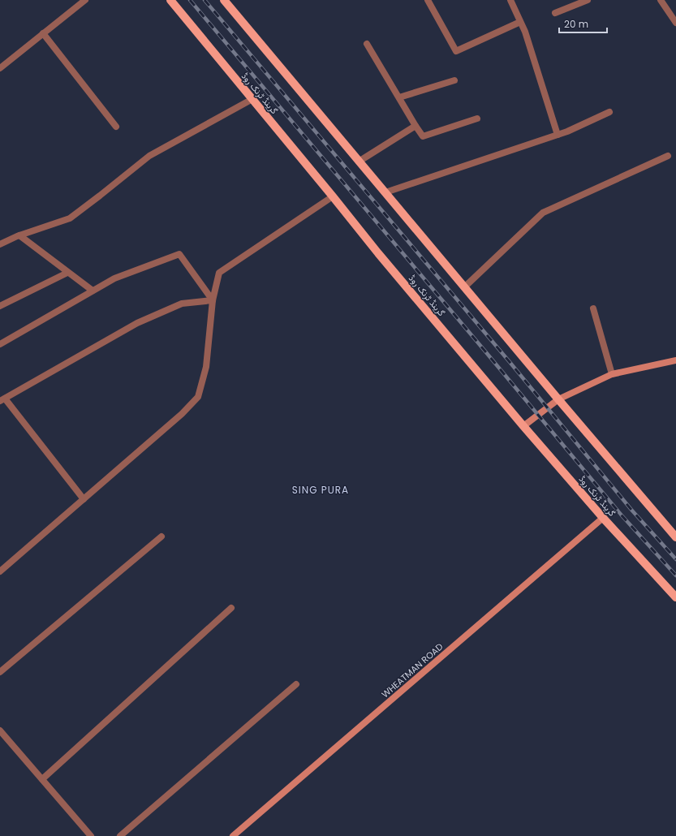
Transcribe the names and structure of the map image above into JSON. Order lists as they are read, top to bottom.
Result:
{
  "streets": {
    "main road": ["گرینڈ ٹرنک روڈ", "WHEATMAN ROAD"]
  },
  "crossings": [
    ["گرینڈ ٹرنک روڈ", "WHEATMAN ROAD"]
  ],
  "districts": ["SING PURA"],
  "scale_bar": "20 m"
}
